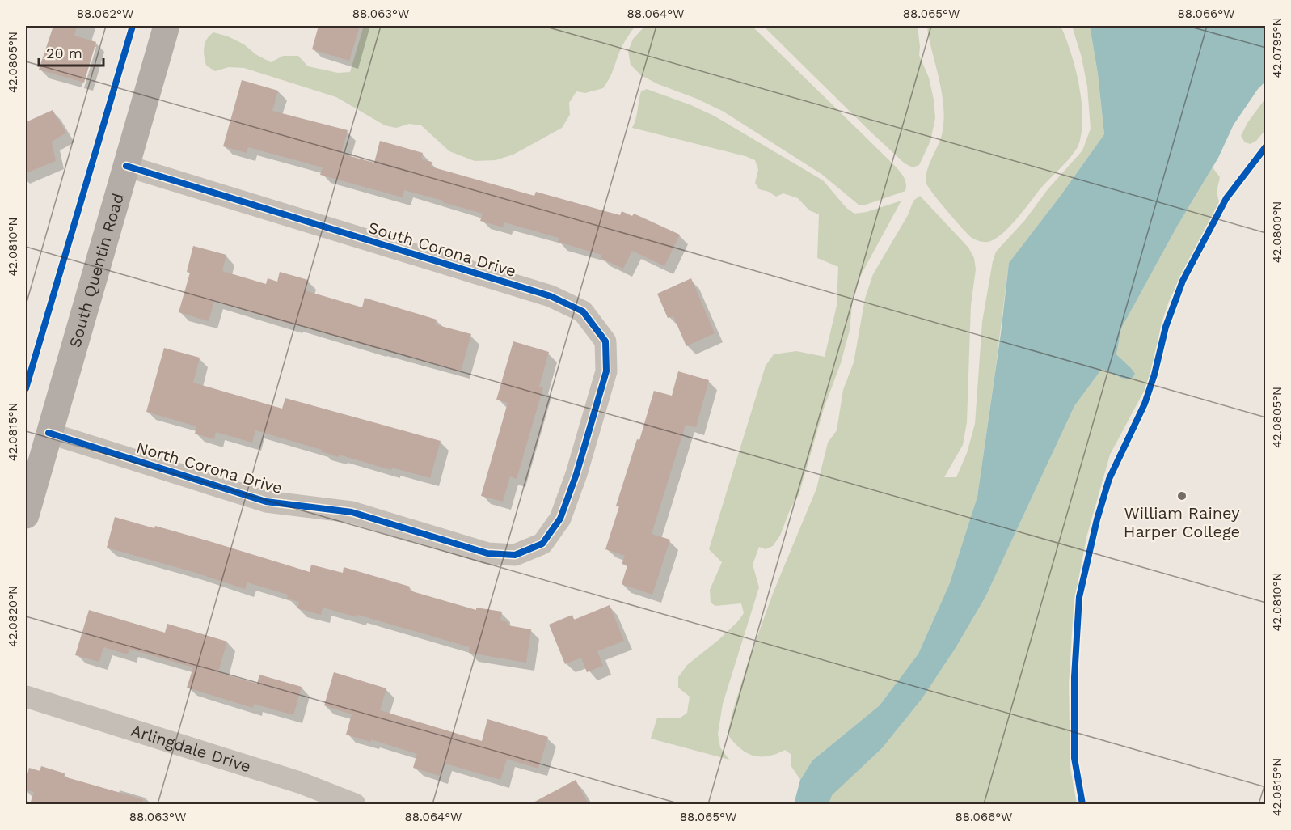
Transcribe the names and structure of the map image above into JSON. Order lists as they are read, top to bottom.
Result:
{
  "streets": {
    "main road": ["South Quentin Road"],
    "street": ["South Corona Drive", "North Corona Drive", "Arlingdale Drive"]
  },
  "crossings": [
    ["South Corona Drive", "South Quentin Road"],
    ["South Corona Drive", "North Corona Drive"],
    ["South Quentin Road", "North Corona Drive"]
  ],
  "places": ["William Rainey Harper College"],
  "scale_bar": "20 m",
  "coordinates": [
    "88.062°W",
    "88.063°W",
    "88.064°W",
    "88.065°W",
    "88.066°W",
    "42.0795°N",
    "42.0805°N",
    "42.0800°N",
    "42.0810°N",
    "42.0815°N",
    "42.0820°N"
  ]
}
